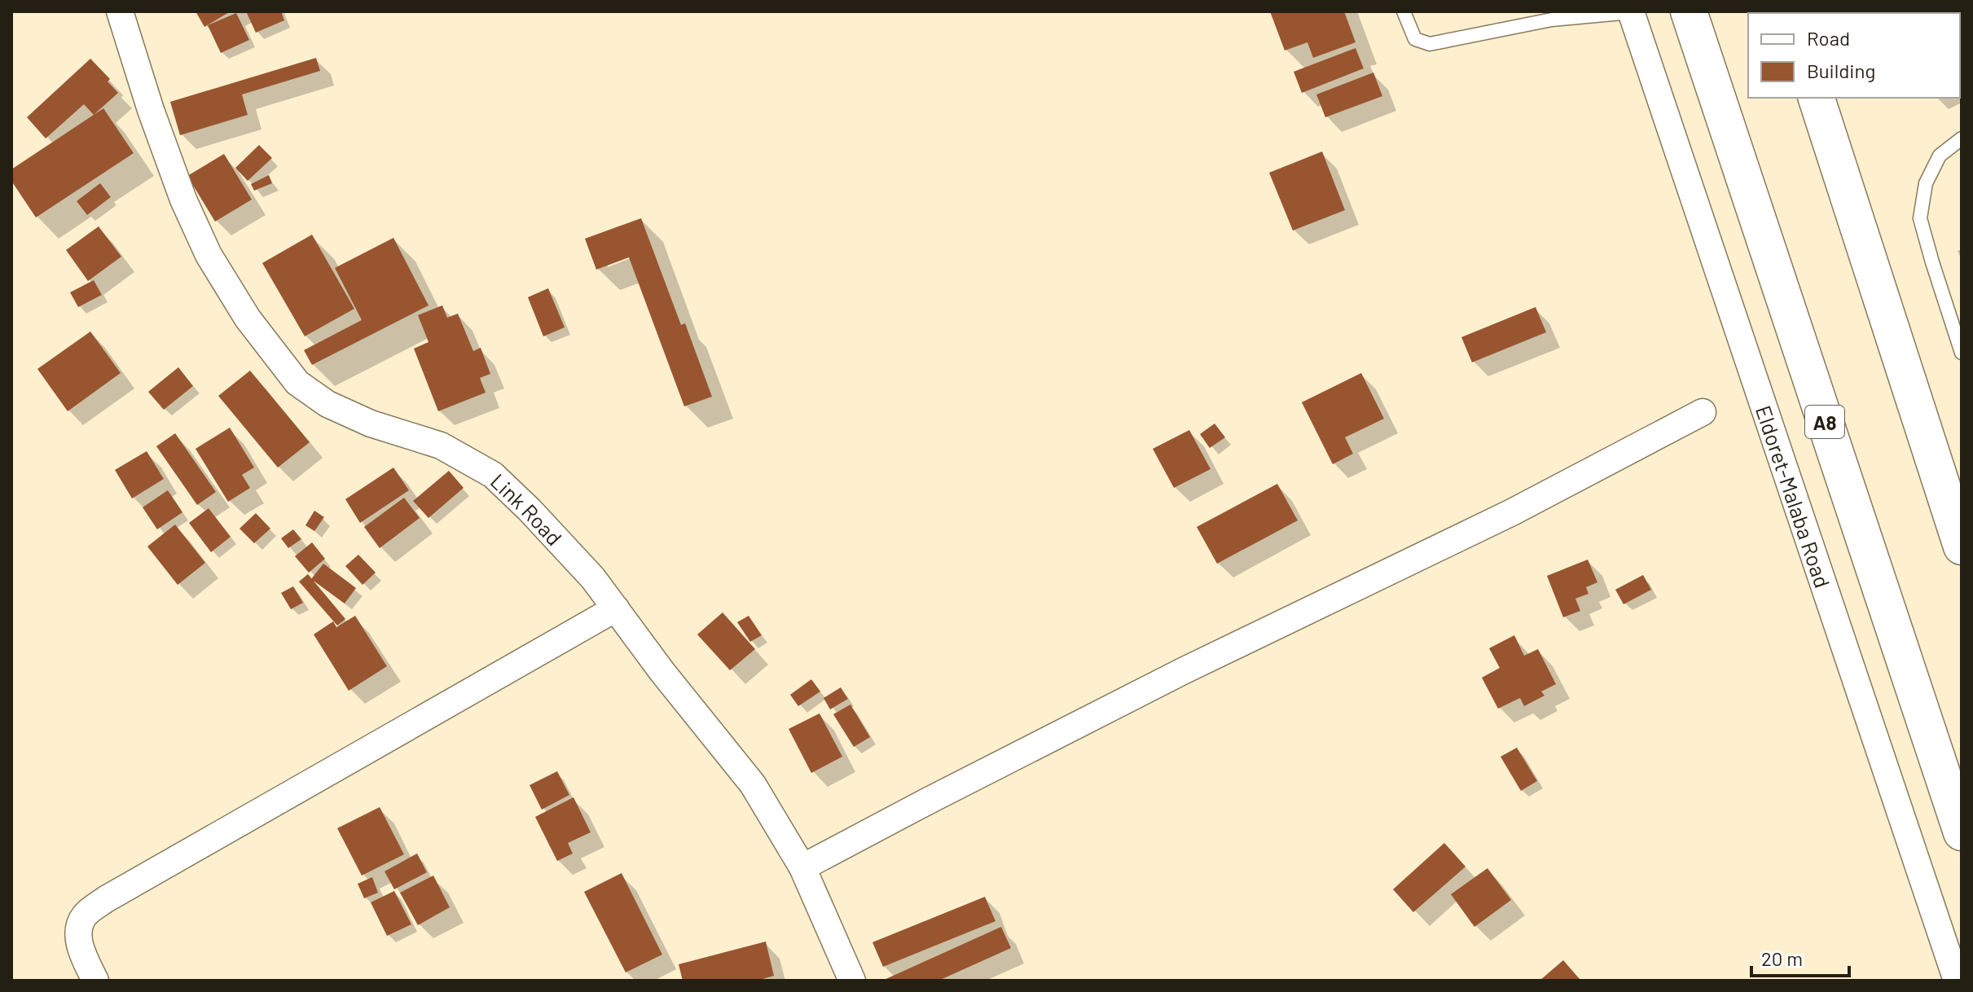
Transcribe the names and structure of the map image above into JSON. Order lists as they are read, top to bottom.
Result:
{
  "streets": {
    "highway": ["A8"],
    "street": ["Eldoret-Malaba Road", "Link Road"]
  },
  "legend": ["Road", "Building"],
  "scale_bar": "20 m"
}
